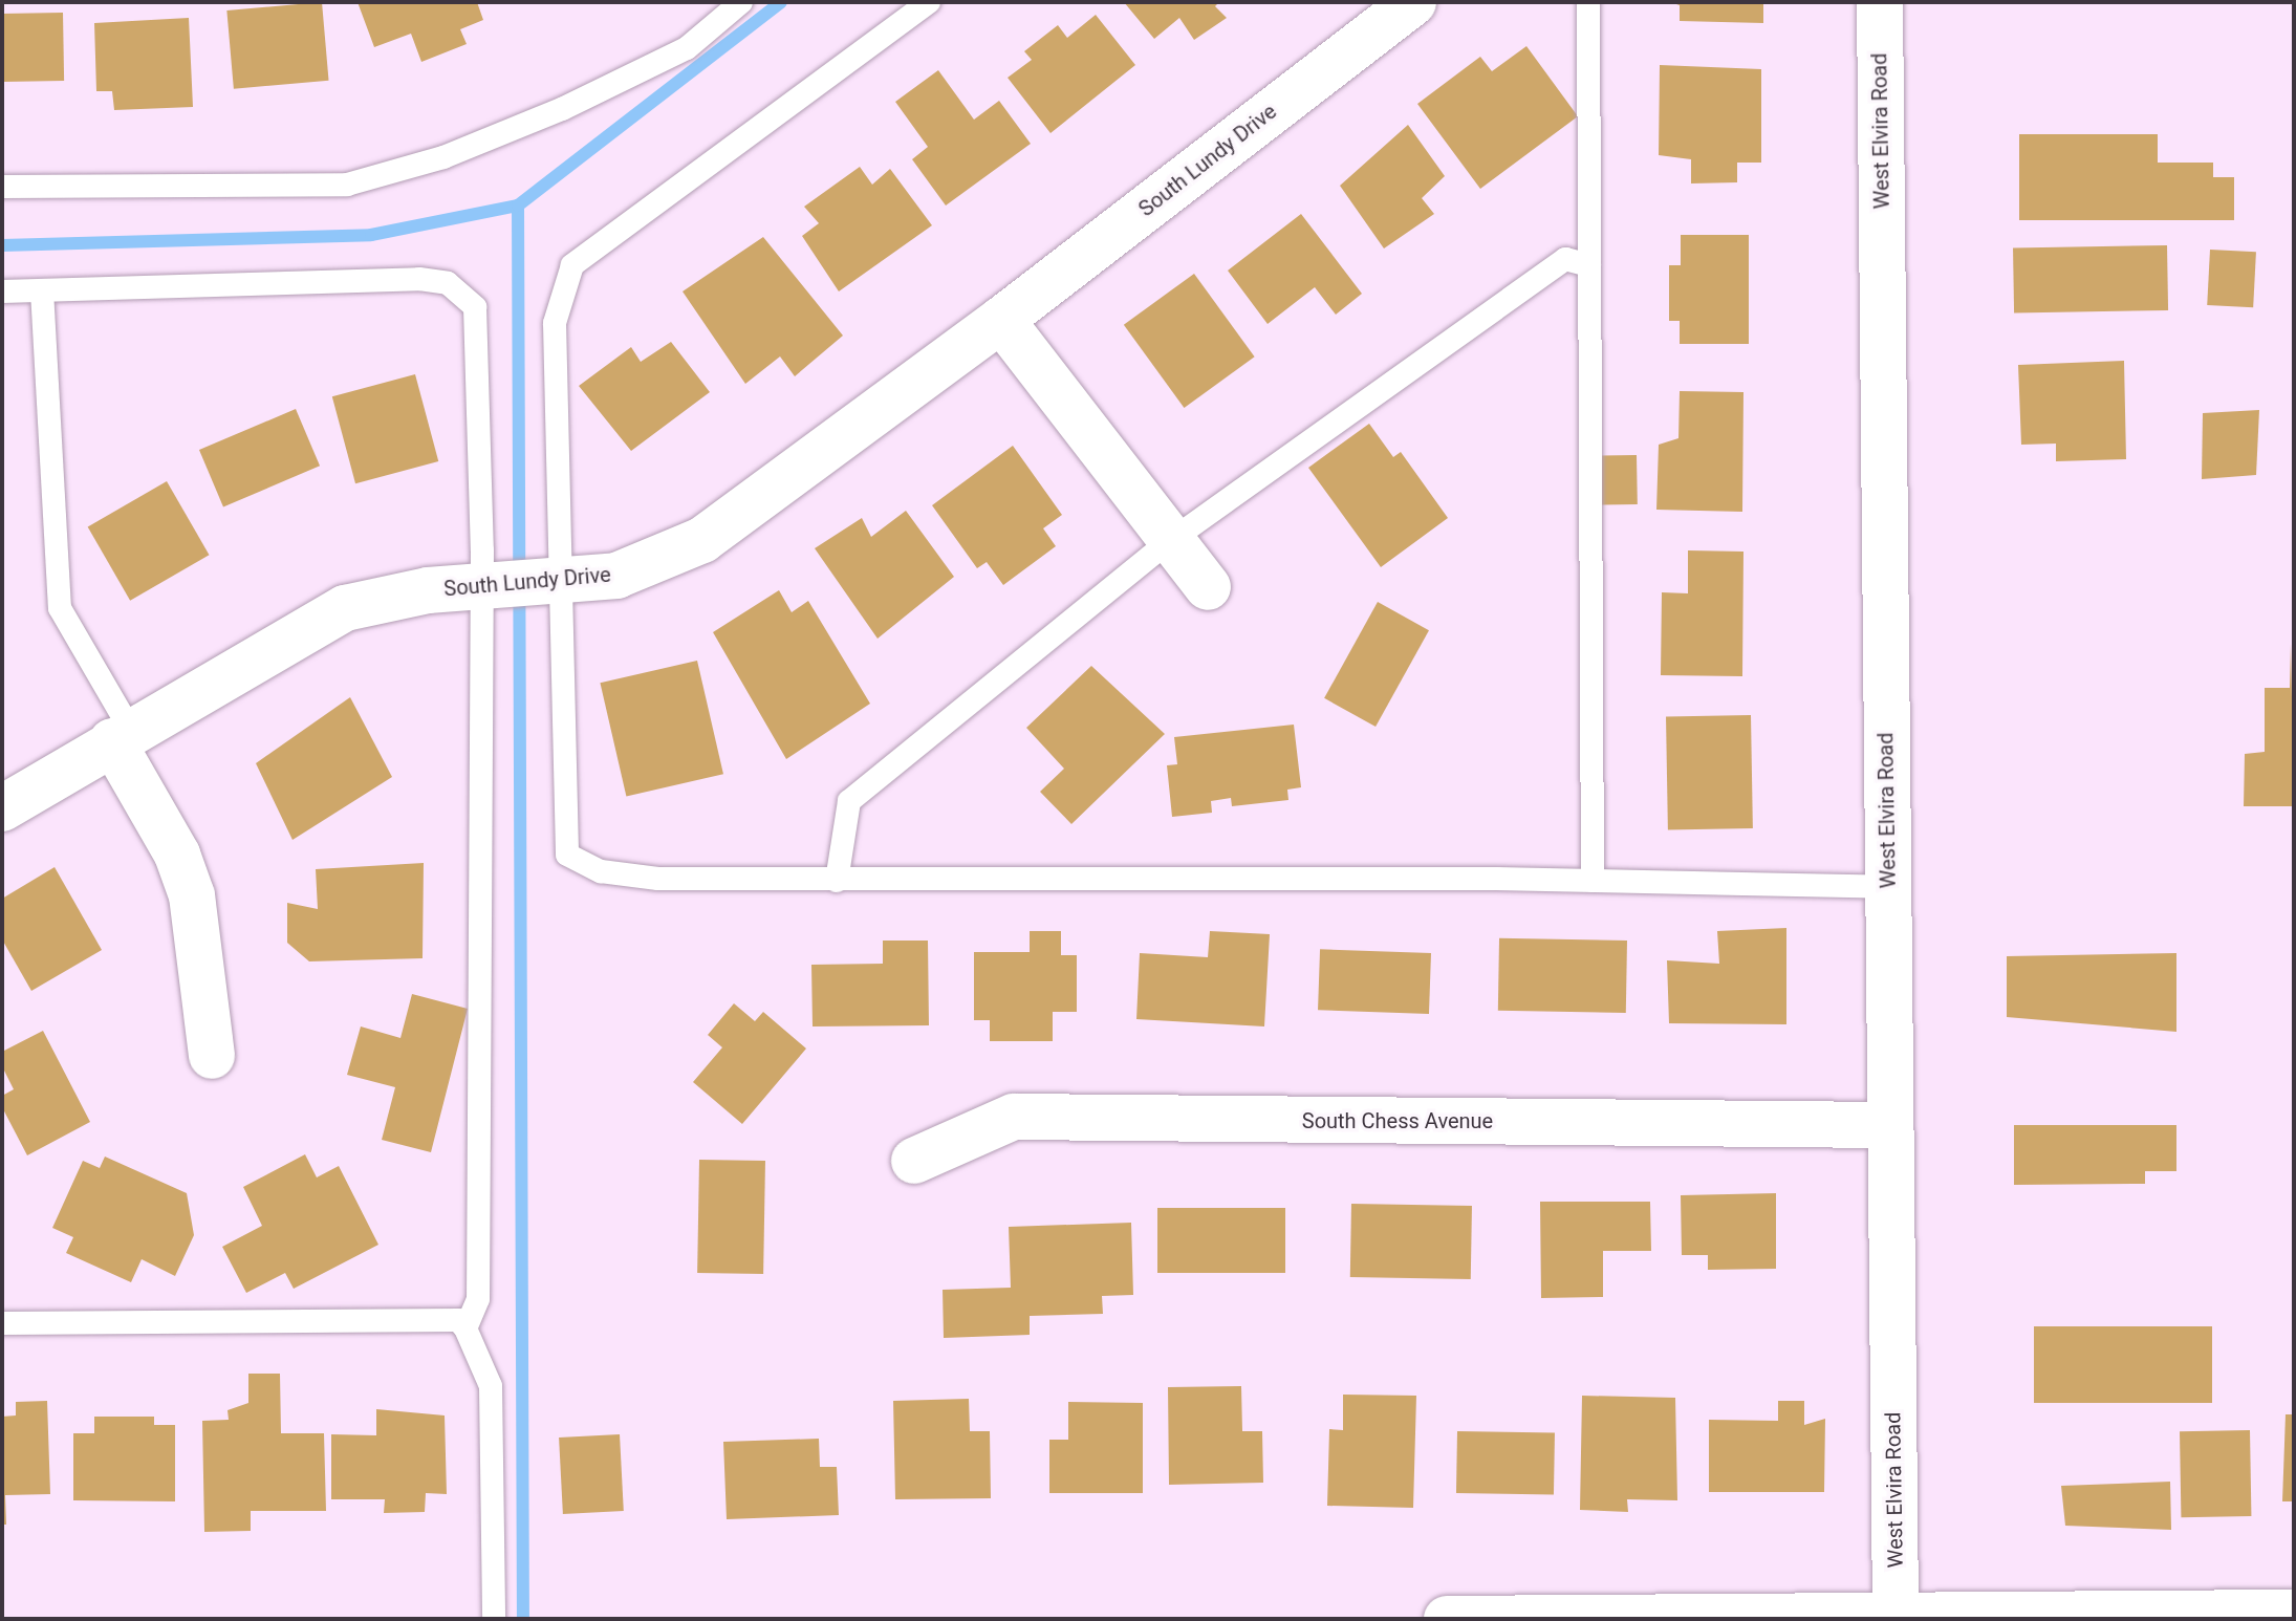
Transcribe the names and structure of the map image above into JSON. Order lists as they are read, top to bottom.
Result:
{
  "streets": {
    "street": ["West Elvira Road", "South Lundy Drive", "South Chess Avenue"]
  },
  "crossings": [
    ["West Elvira Road", "South Chess Avenue"]
  ]
}
